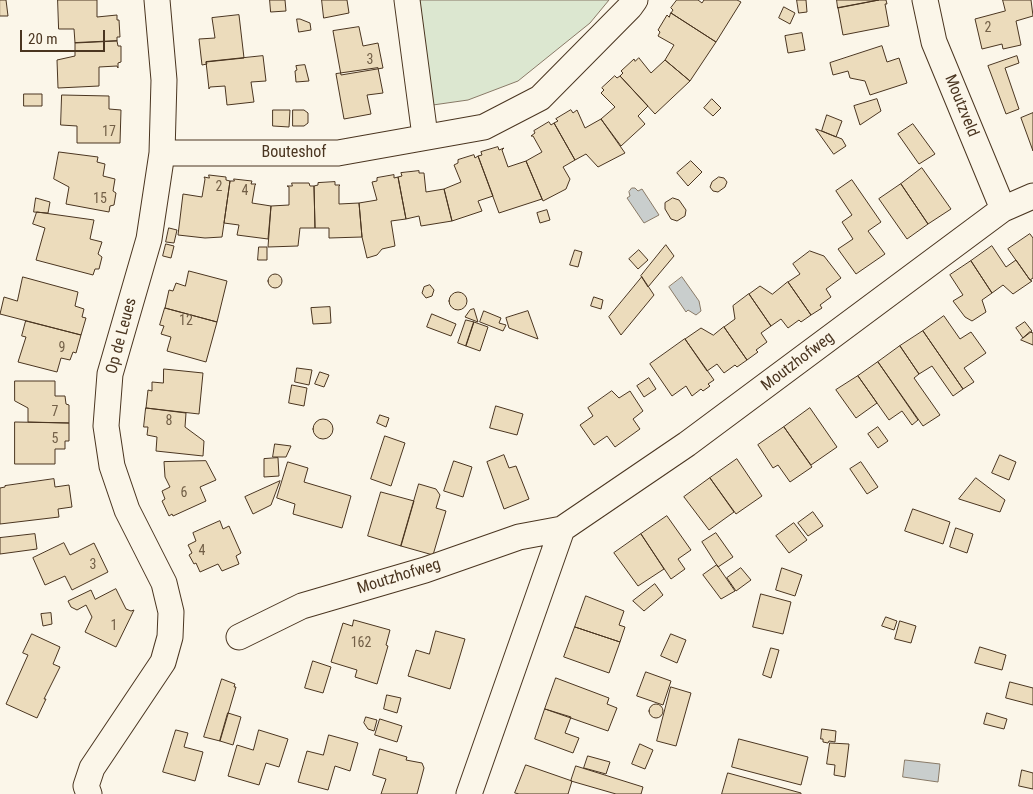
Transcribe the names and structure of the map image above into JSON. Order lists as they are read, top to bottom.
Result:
{
  "streets": {
    "street": [
      "Moutzveld",
      "Bouteshof",
      "Op de Leues",
      "Moutzhofweg"
    ]
  },
  "crossings": [
    ["Moutzveld", "Moutzhofweg"],
    ["Bouteshof", "Op de Leues"]
  ],
  "house_numbers": [
    "2",
    "3",
    "17",
    "2",
    "4",
    "15",
    "12",
    "9",
    "7",
    "8",
    "5",
    "6",
    "4",
    "3",
    "1",
    "162"
  ],
  "scale_bar": "20 m"
}
